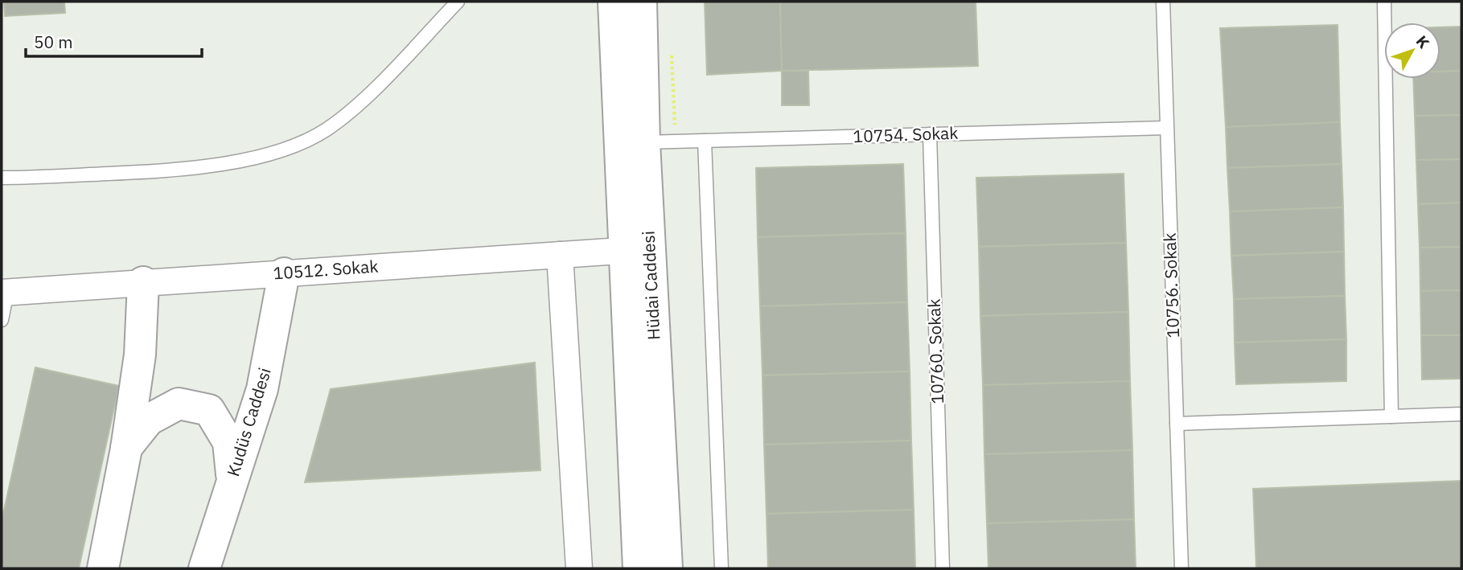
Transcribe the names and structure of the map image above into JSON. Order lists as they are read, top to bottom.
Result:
{
  "streets": {
    "street": ["10512. Sokak", "Hüdai Caddesi", "Kudüs Caddesi"],
    "lane": ["10754. Sokak", "10756. Sokak", "10760. Sokak"]
  },
  "crossings": [
    ["10754. Sokak", "Hüdai Caddesi"],
    ["10754. Sokak", "10756. Sokak"],
    ["10754. Sokak", "10760. Sokak"],
    ["10512. Sokak", "Hüdai Caddesi"],
    ["10512. Sokak", "Kudüs Caddesi"]
  ],
  "scale_bar": "50 m",
  "north": "top right"
}
